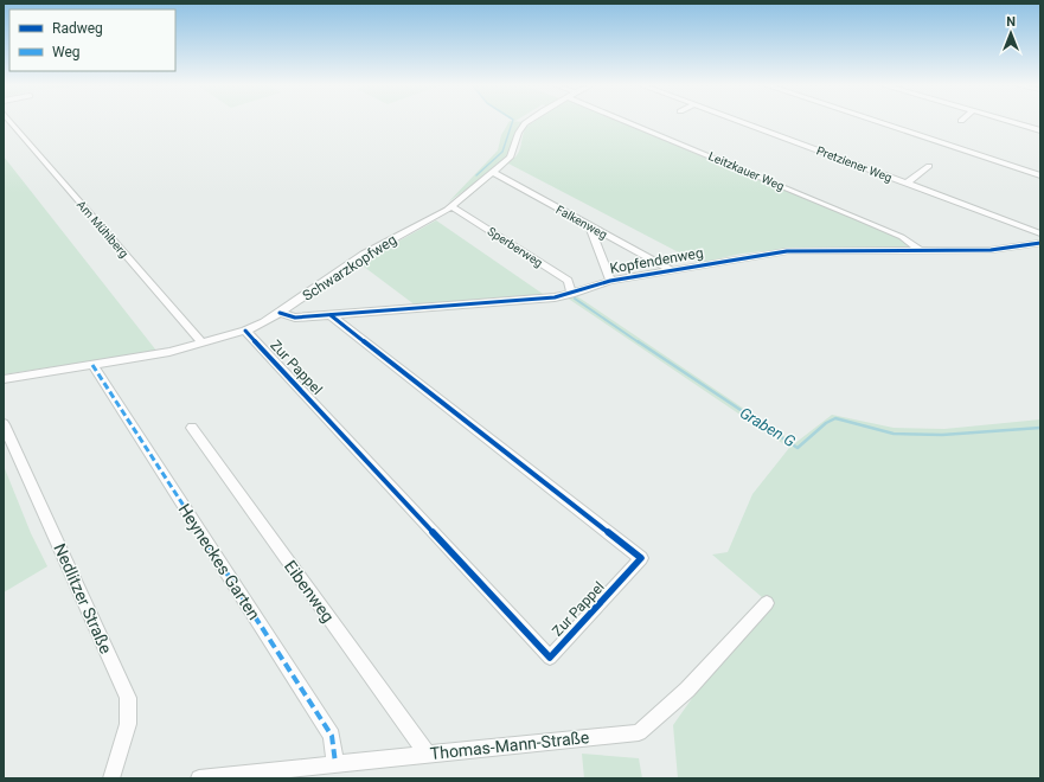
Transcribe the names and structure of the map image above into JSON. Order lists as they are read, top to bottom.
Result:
{
  "streets": {
    "street": [
      "Pretziener Weg",
      "Leitzkauer Weg",
      "Falkenweg",
      "Am Mühlberg",
      "Sperberweg",
      "Kopfendenweg",
      "Schwarzkopfweg",
      "Zur Pappel",
      "Heyneckes Garten",
      "Eibenweg",
      "Nedlitzer Straße",
      "Thomas-Mann-Straße"
    ]
  },
  "crossings": [
    ["Leitzkauer Weg", "Kopfendenweg"],
    ["Falkenweg", "Kopfendenweg"],
    ["Falkenweg", "Schwarzkopfweg"],
    ["Am Mühlberg", "Schwarzkopfweg"],
    ["Sperberweg", "Kopfendenweg"],
    ["Sperberweg", "Schwarzkopfweg"],
    ["Kopfendenweg", "Schwarzkopfweg"],
    ["Kopfendenweg", "Zur Pappel"],
    ["Schwarzkopfweg", "Zur Pappel"],
    ["Schwarzkopfweg", "Heyneckes Garten"],
    ["Heyneckes Garten", "Thomas-Mann-Straße"],
    ["Eibenweg", "Thomas-Mann-Straße"]
  ],
  "water": ["Graben G"],
  "legend": ["Radweg", "Weg"],
  "north": "top"
}
